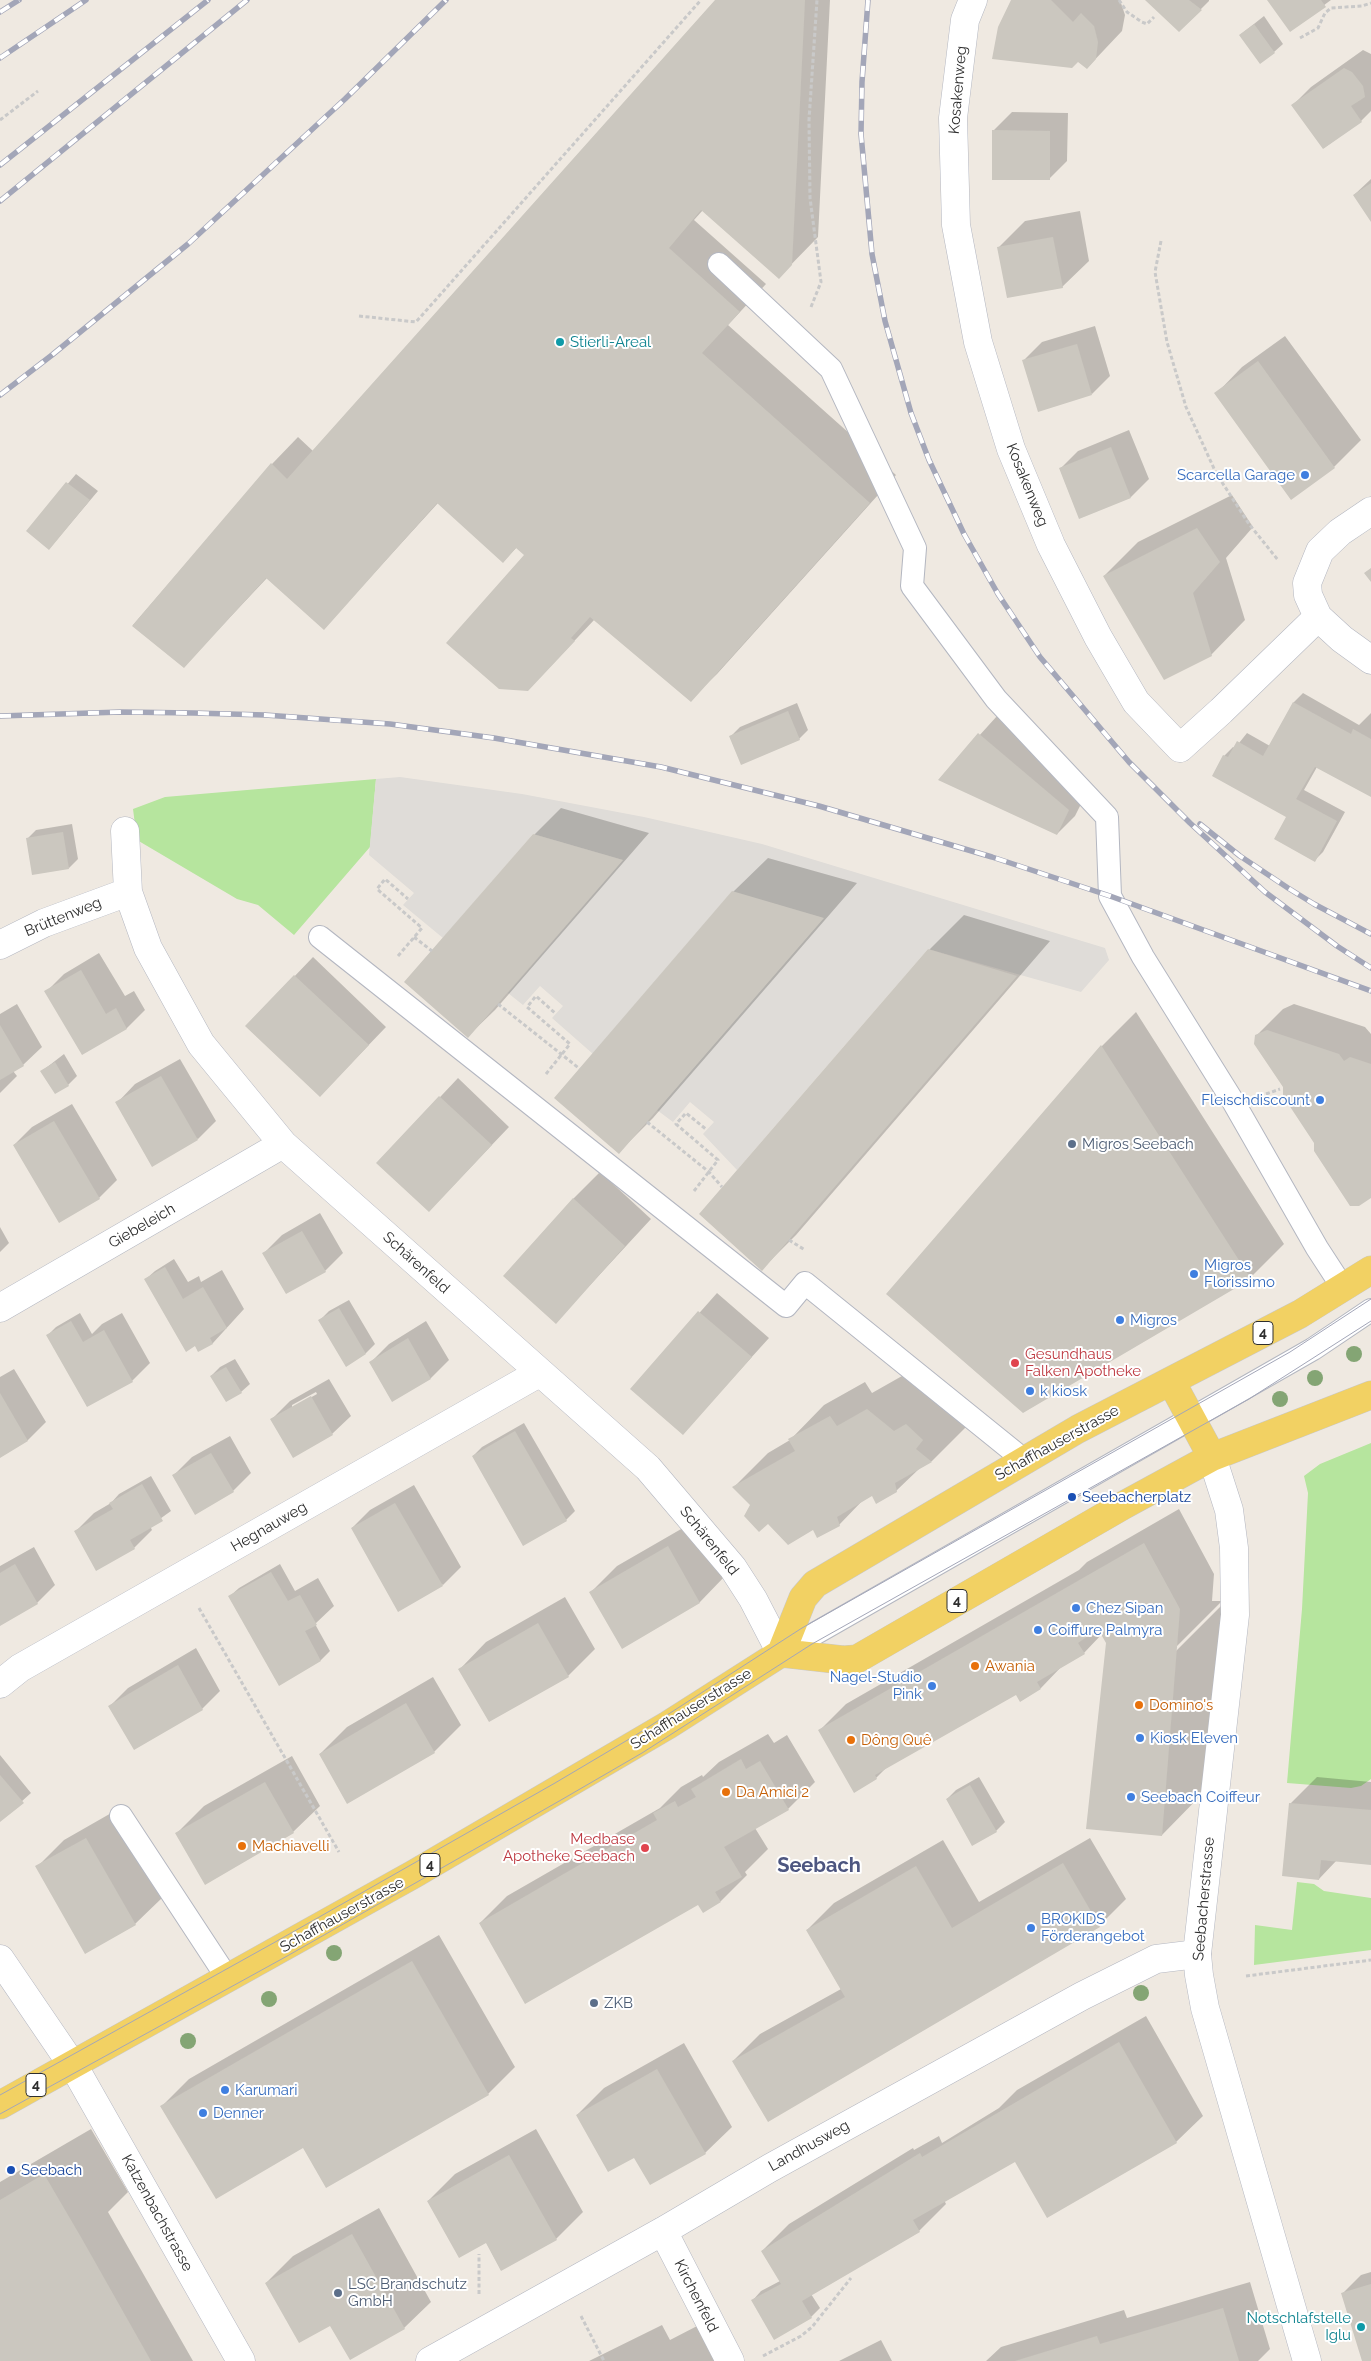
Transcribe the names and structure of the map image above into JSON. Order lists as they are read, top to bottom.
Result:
{
  "streets": {
    "main road": ["4", "Schaffhauserstrasse"],
    "street": [
      "Kosakenweg",
      "Brüttenweg",
      "Giebeleich",
      "Schärenfeld",
      "Hegnauweg",
      "Seebacherstrasse",
      "Landhusweg",
      "Katzenbachstrasse",
      "Kirchenfeld"
    ]
  },
  "crossings": [
    ["Brüttenweg", "Schärenfeld"],
    ["Giebeleich", "Schärenfeld"],
    ["Schärenfeld", "4"],
    ["Schärenfeld", "Schaffhauserstrasse"],
    ["Schärenfeld", "Hegnauweg"],
    ["4", "Schaffhauserstrasse"],
    ["4", "Seebacherstrasse"],
    ["Schaffhauserstrasse", "Katzenbachstrasse"],
    ["Seebacherstrasse", "Landhusweg"],
    ["Landhusweg", "Kirchenfeld"]
  ],
  "districts": ["Seebach"],
  "places": [
    "Stierli-Areal",
    "Scarcella Garage",
    "Fleischdiscount",
    "Migros Seebach",
    "Migros Florissimo",
    "Migros",
    "Gesundhaus Falken Apotheke",
    "k kiosk",
    "Seebacherplatz",
    "Chez Sipan",
    "Coiffure Palmyra",
    "Awania",
    "Nagel-Studio Pink",
    "Domino's",
    "Kiosk Eleven",
    "Dông Quê",
    "Da Amici 2",
    "Seebach Coiffeur",
    "Machiavelli",
    "Medbase Apotheke Seebach",
    "BROKIDS Förderangebot",
    "ZKB",
    "Karumari",
    "Denner",
    "Seebach",
    "LSC Brandschutz GmbH",
    "Notschlafstelle Iglu"
  ]
}
